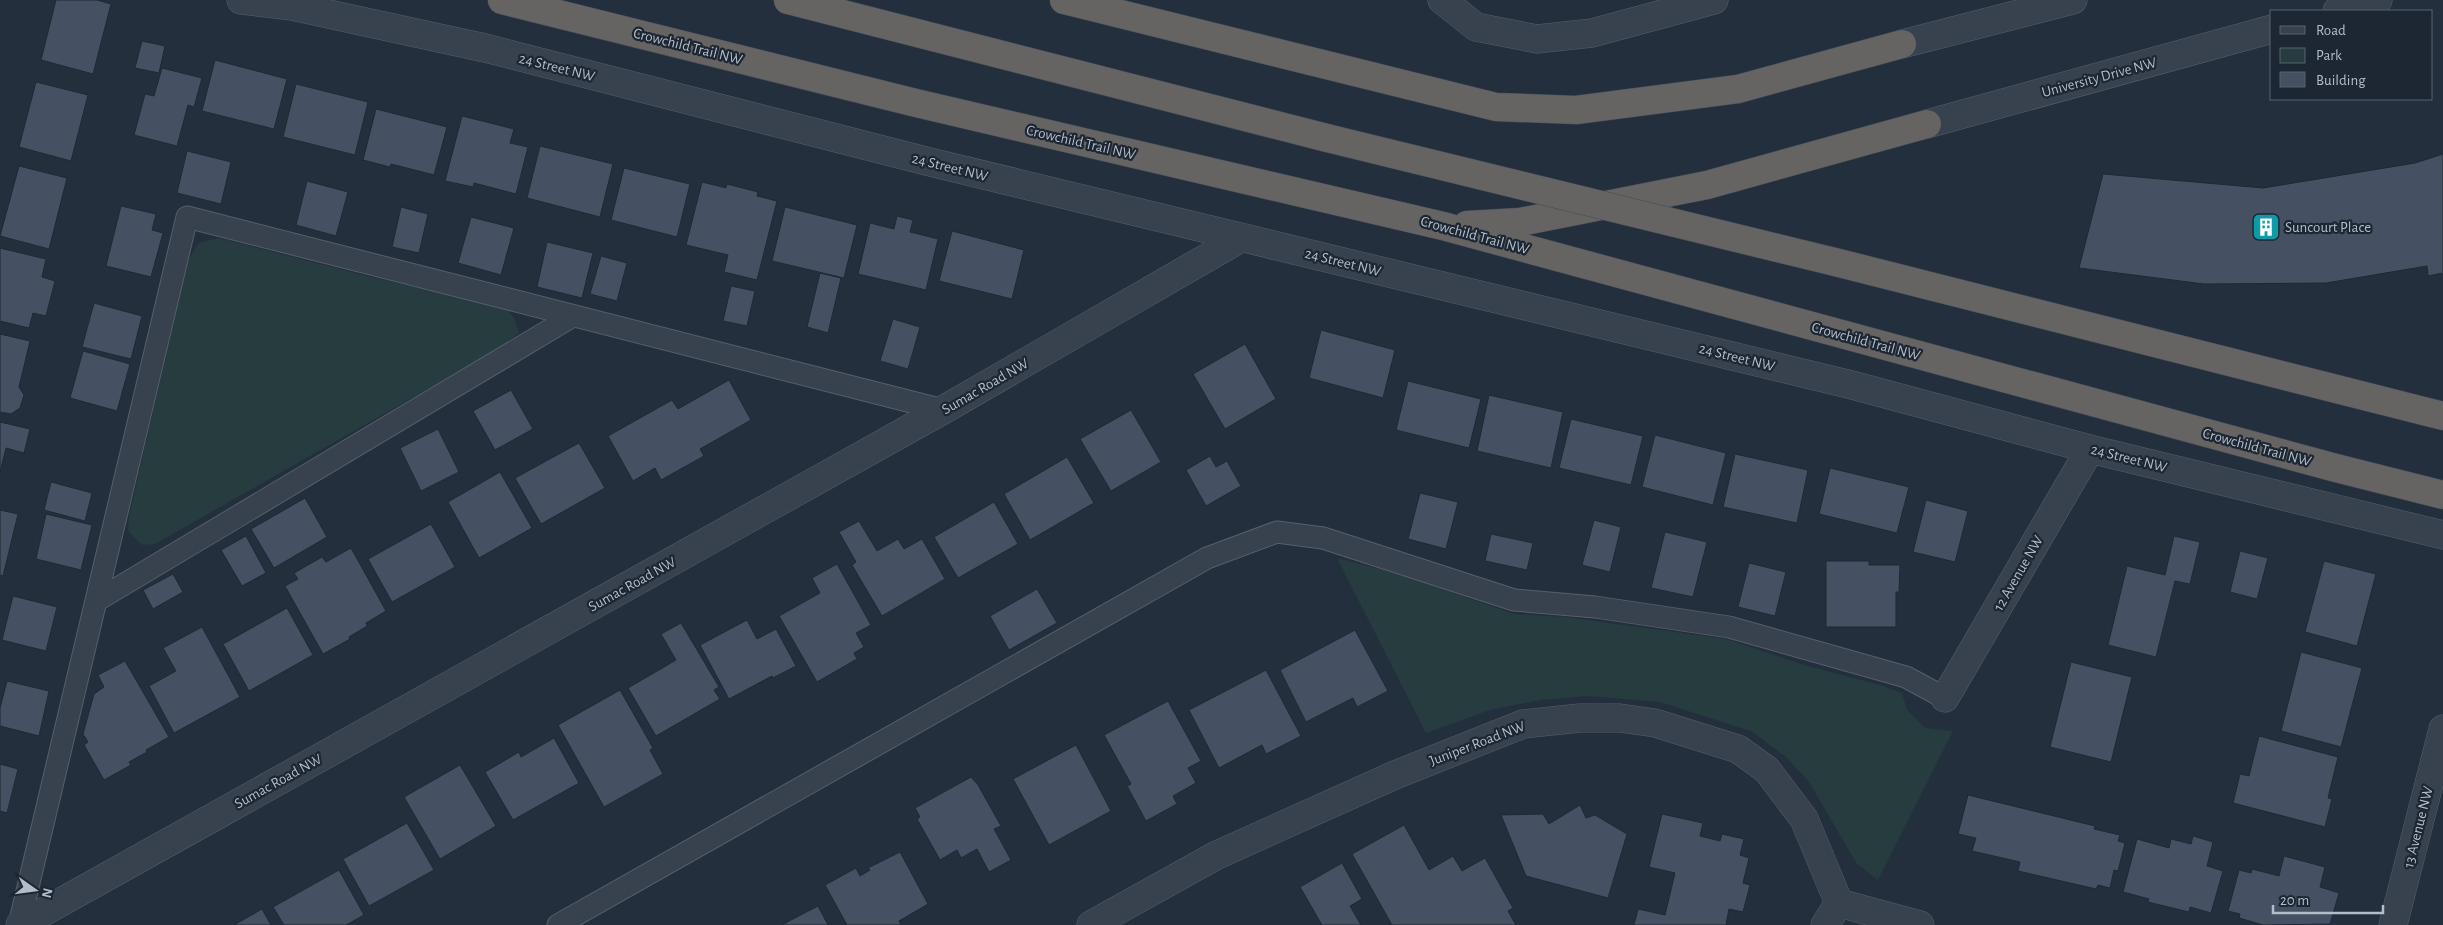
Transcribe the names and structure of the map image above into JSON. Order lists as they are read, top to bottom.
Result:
{
  "streets": {
    "highway": ["Crowchild Trail NW"],
    "street": [
      "24 Street NW",
      "University Drive NW",
      "Sumac Road NW",
      "12 Avenue NW",
      "Juniper Road NW",
      "13 Avenue NW"
    ]
  },
  "crossings": [
    ["24 Street NW", "Sumac Road NW"],
    ["24 Street NW", "12 Avenue NW"]
  ],
  "places": {
    "building": ["Suncourt Place"]
  },
  "legend": ["Road", "Park", "Building"],
  "scale_bar": "20 m",
  "north": "right"
}
